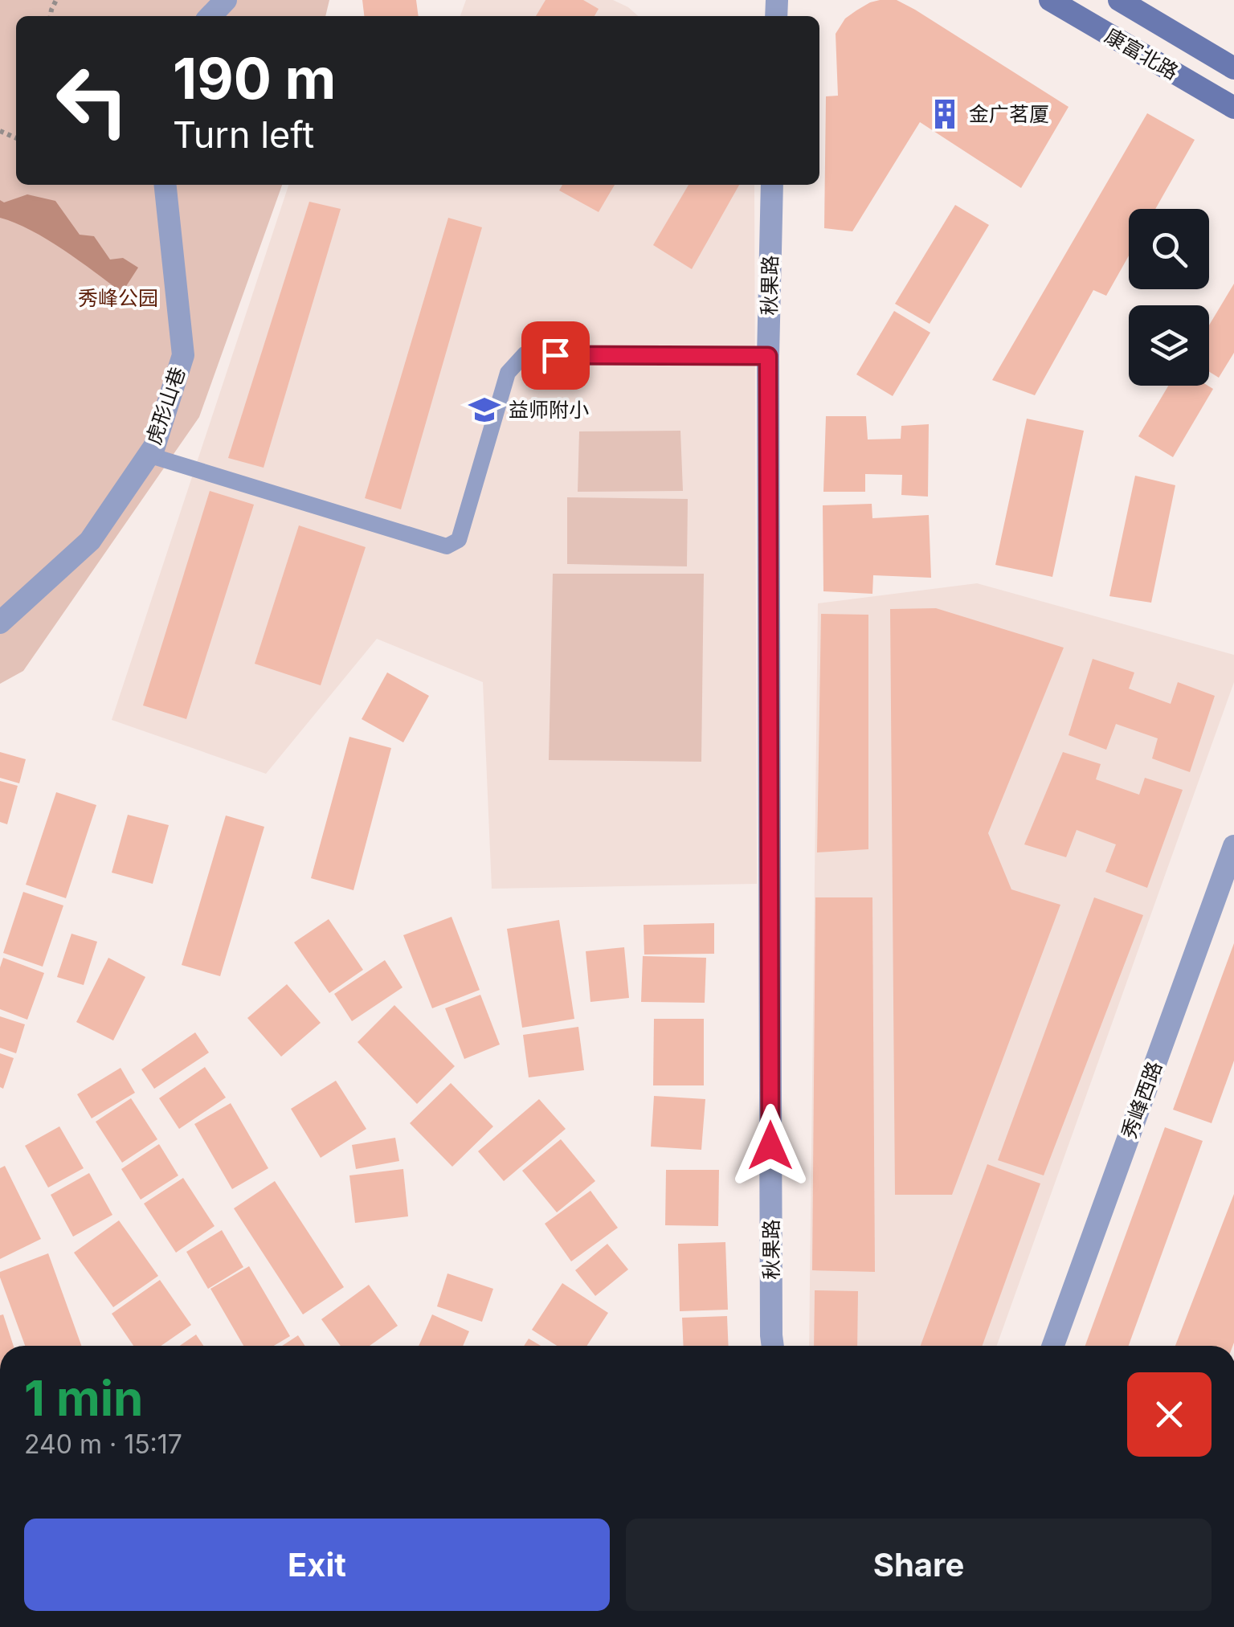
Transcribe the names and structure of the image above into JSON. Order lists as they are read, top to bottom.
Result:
{
  "streets": {
    "main road": ["康富北路"],
    "street": ["秋果路", "虎形山巷", "秀峰西路"]
  },
  "parks": ["秀峰公园"],
  "places": {
    "building": ["金广茗厦"],
    "school or university": ["益师附小"]
  },
  "page": {
    "turn": ["190 m", "Turn left"],
    "heading": ["1 min", "240 m · 15:17"],
    "buttons": ["Exit", "Share"]
  }
}
